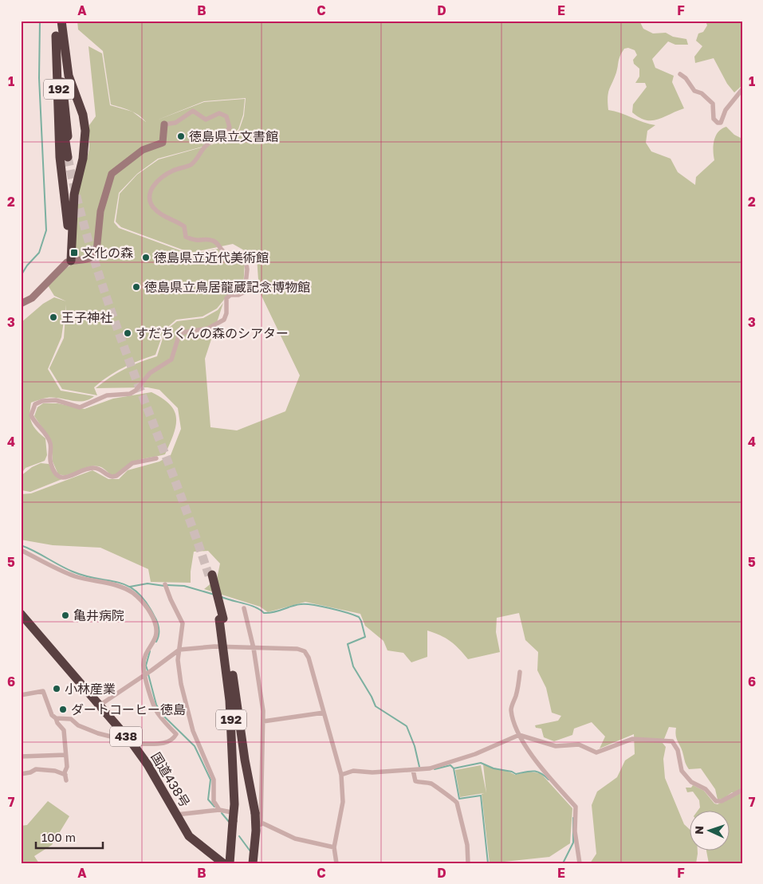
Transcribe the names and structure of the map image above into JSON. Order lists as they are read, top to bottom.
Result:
{
  "streets": {
    "highway": ["192", "438", "国道438号"]
  },
  "places": {
    "other": [
      "徳島県立文書館",
      "徳島県立近代美術館",
      "徳島県立鳥居龍蔵記念博物館",
      "王子神社",
      "すだちくんの森のシアター",
      "亀井病院",
      "小林産業",
      "ダートコーヒー徳島"
    ],
    "transit": ["文化の森"]
  },
  "scale_bar": "100 m",
  "north": "left",
  "grid": {
    "columns": [
      "A",
      "B",
      "C",
      "D",
      "E",
      "F"
    ],
    "rows": [
      "1",
      "2",
      "3",
      "4",
      "5",
      "6",
      "7"
    ]
  }
}
